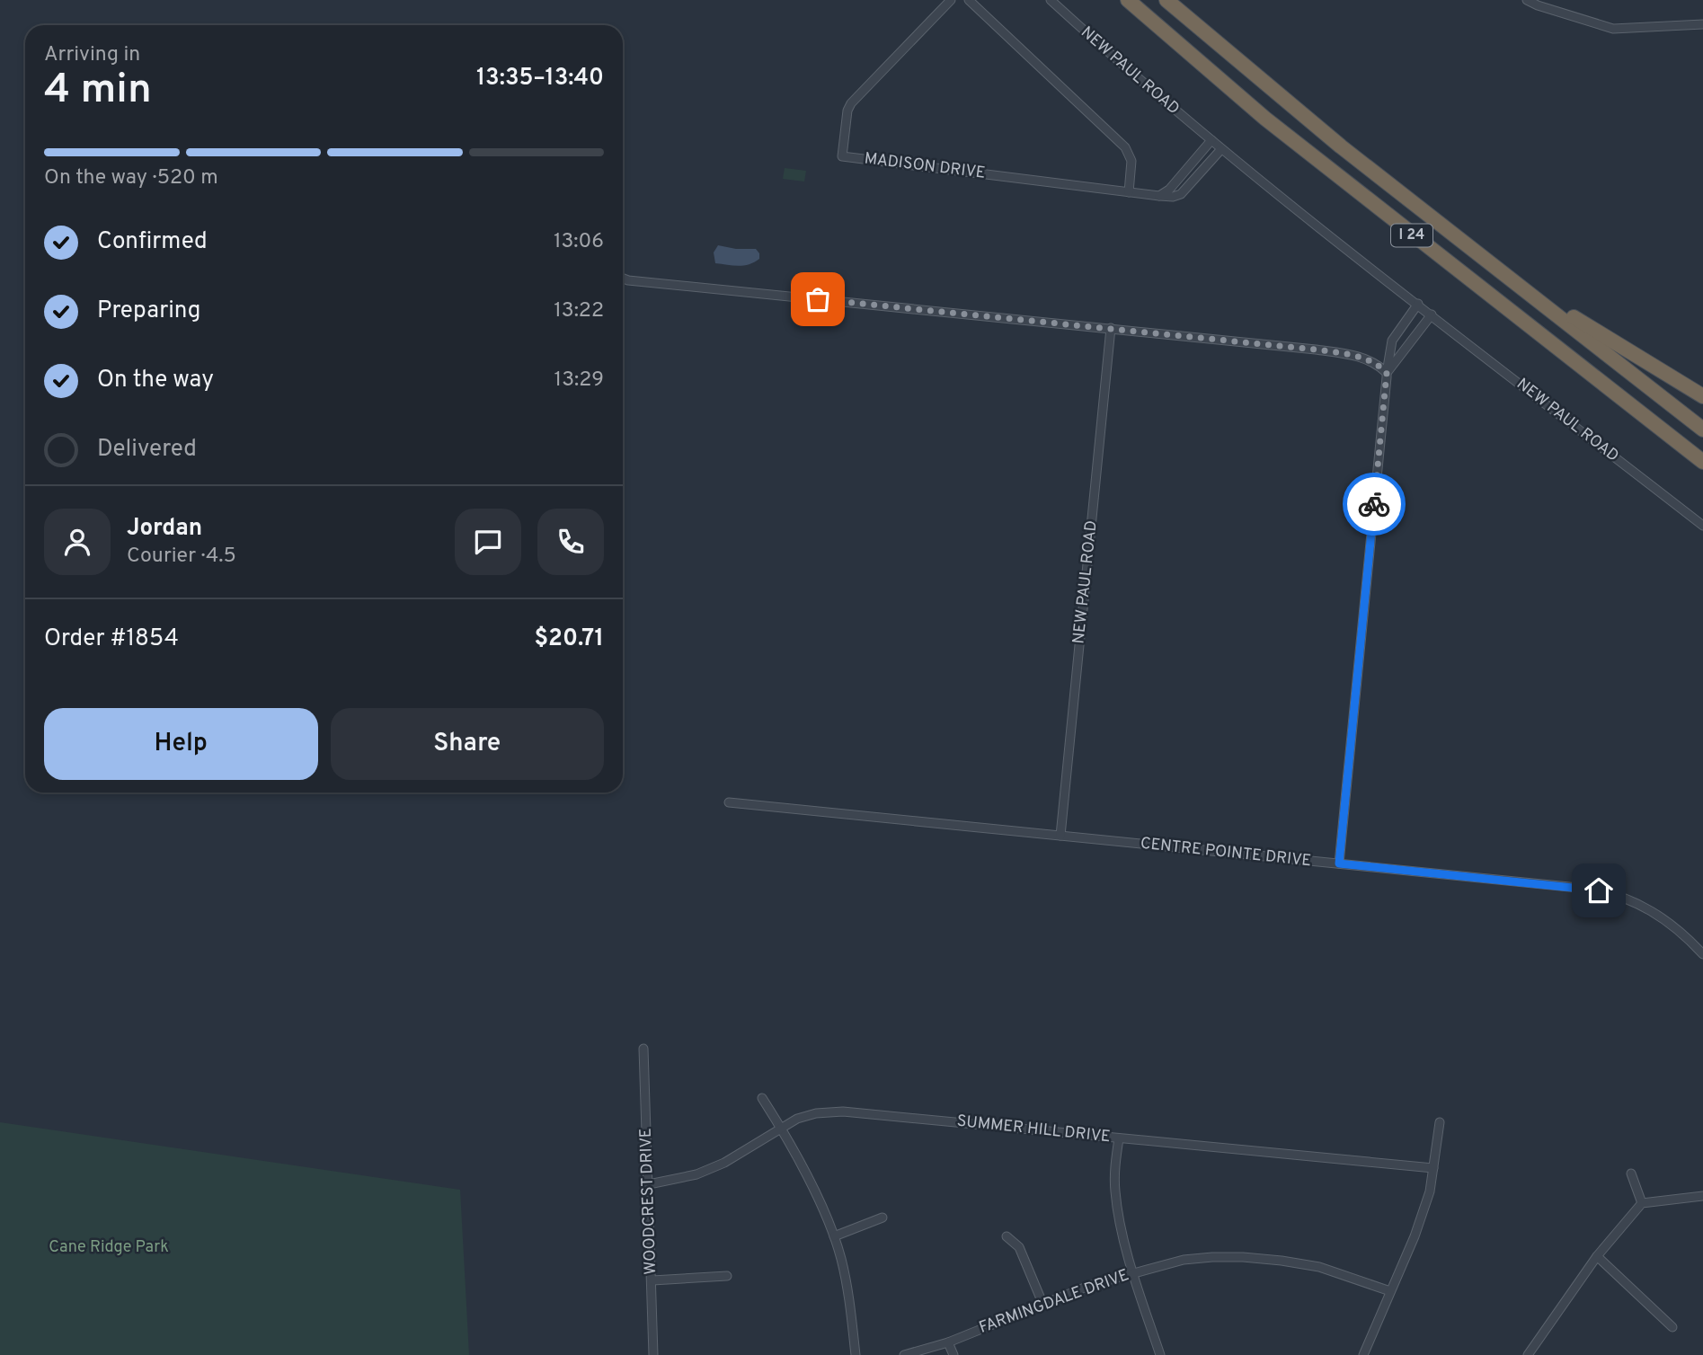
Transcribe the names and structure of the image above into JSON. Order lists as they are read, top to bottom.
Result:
{
  "streets": {
    "highway": ["I 24"],
    "street": [
      "NEW PAUL ROAD",
      "MADISON DRIVE",
      "CENTRE POINTE DRIVE",
      "SUMMER HILL DRIVE",
      "WOODCREST DRIVE",
      "FARMINGDALE DRIVE"
    ]
  },
  "crossings": [
    ["NEW PAUL ROAD", "MADISON DRIVE"],
    ["NEW PAUL ROAD", "CENTRE POINTE DRIVE"],
    ["SUMMER HILL DRIVE", "WOODCREST DRIVE"]
  ],
  "parks": ["Cane Ridge Park"],
  "page": {
    "heading": ["4 min", "Arriving in", "13:35–13:40"],
    "panel": [
      "Jordan",
      "Courier · 4.5",
      "Order #1854",
      "$20.71"
    ],
    "bar": "On the way · 520 m",
    "list": [
      ["Confirmed", "13:06"],
      ["Preparing", "13:22"],
      ["On the way", "13:29"],
      "Delivered"
    ],
    "buttons": ["Help", "Share"]
  }
}
